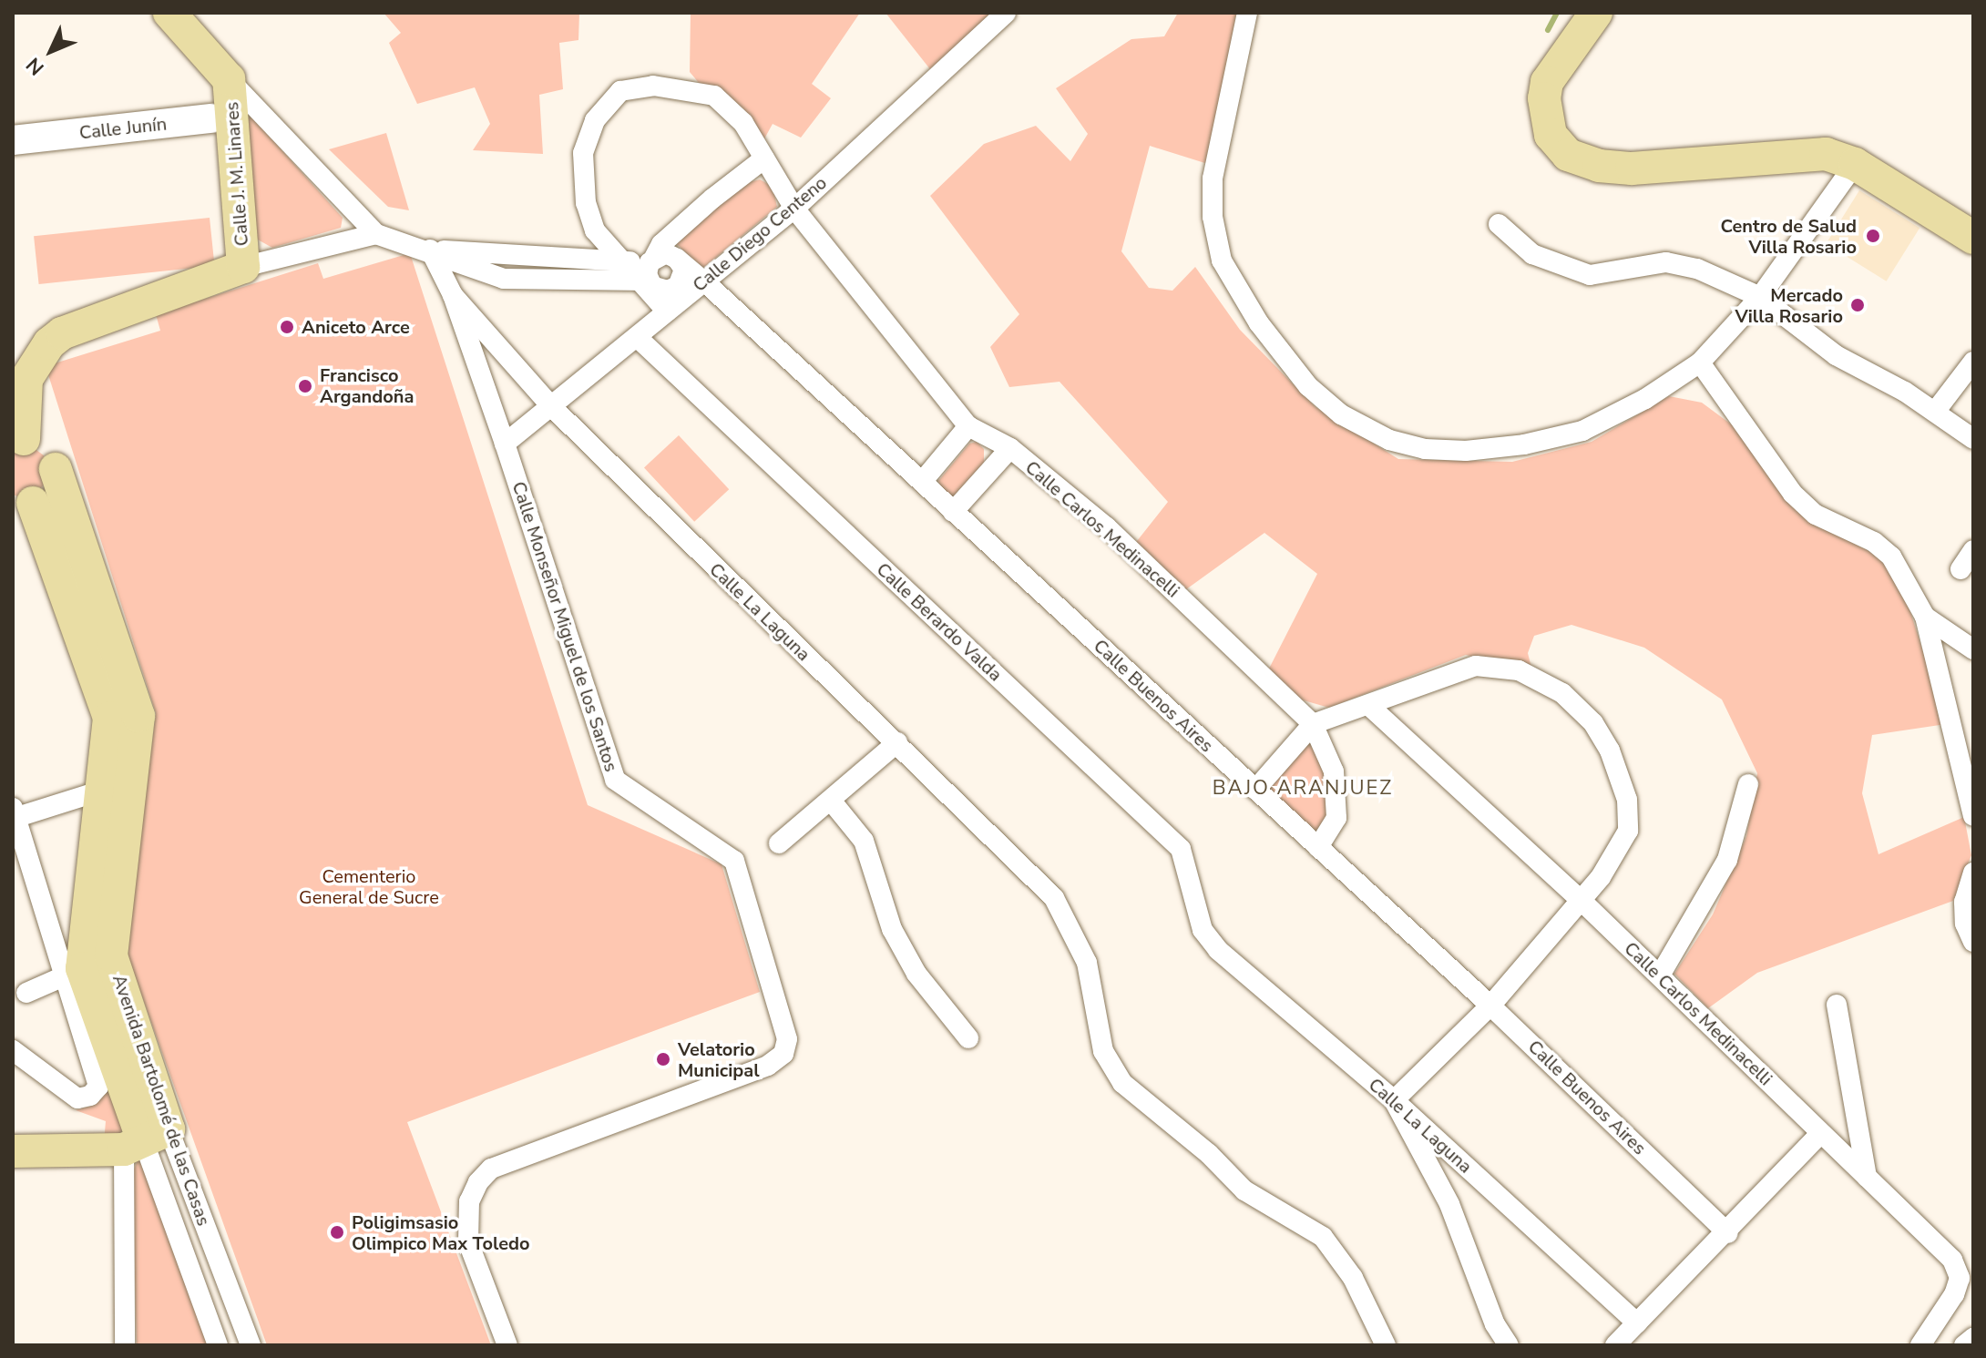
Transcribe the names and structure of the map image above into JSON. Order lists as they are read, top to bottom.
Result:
{
  "streets": {
    "main road": ["Calle Junín", "Calle J. M. Linares", "Avenida Bartolomé de las Casas"],
    "street": [
      "Calle Diego Centeno",
      "Calle Carlos Medinacelli",
      "Calle La Laguna",
      "Calle Berardo Valda",
      "Calle Monseñor Miguel de los Santos",
      "Calle Buenos Aires"
    ]
  },
  "crossings": [
    ["Calle Junín", "Calle J. M. Linares"],
    ["Calle Diego Centeno", "Calle Carlos Medinacelli"],
    ["Calle Diego Centeno", "Calle La Laguna"],
    ["Calle Diego Centeno", "Calle Berardo Valda"],
    ["Calle Diego Centeno", "Calle Monseñor Miguel de los Santos"],
    ["Calle Diego Centeno", "Calle Buenos Aires"],
    ["Calle Carlos Medinacelli", "Calle Buenos Aires"],
    ["Calle La Laguna", "Calle Berardo Valda"],
    ["Calle La Laguna", "Calle Monseñor Miguel de los Santos"]
  ],
  "districts": ["BAJO ARANJUEZ"],
  "parks": ["Cementerio General de Sucre"],
  "places": [
    "Centro de Salud Villa Rosario",
    "Mercado Villa Rosario",
    "Aniceto Arce",
    "Francisco Argandoña",
    "Velatorio Municipal",
    "Poligimsasio Olimpico Max Toledo"
  ],
  "north": "bottom left"
}
